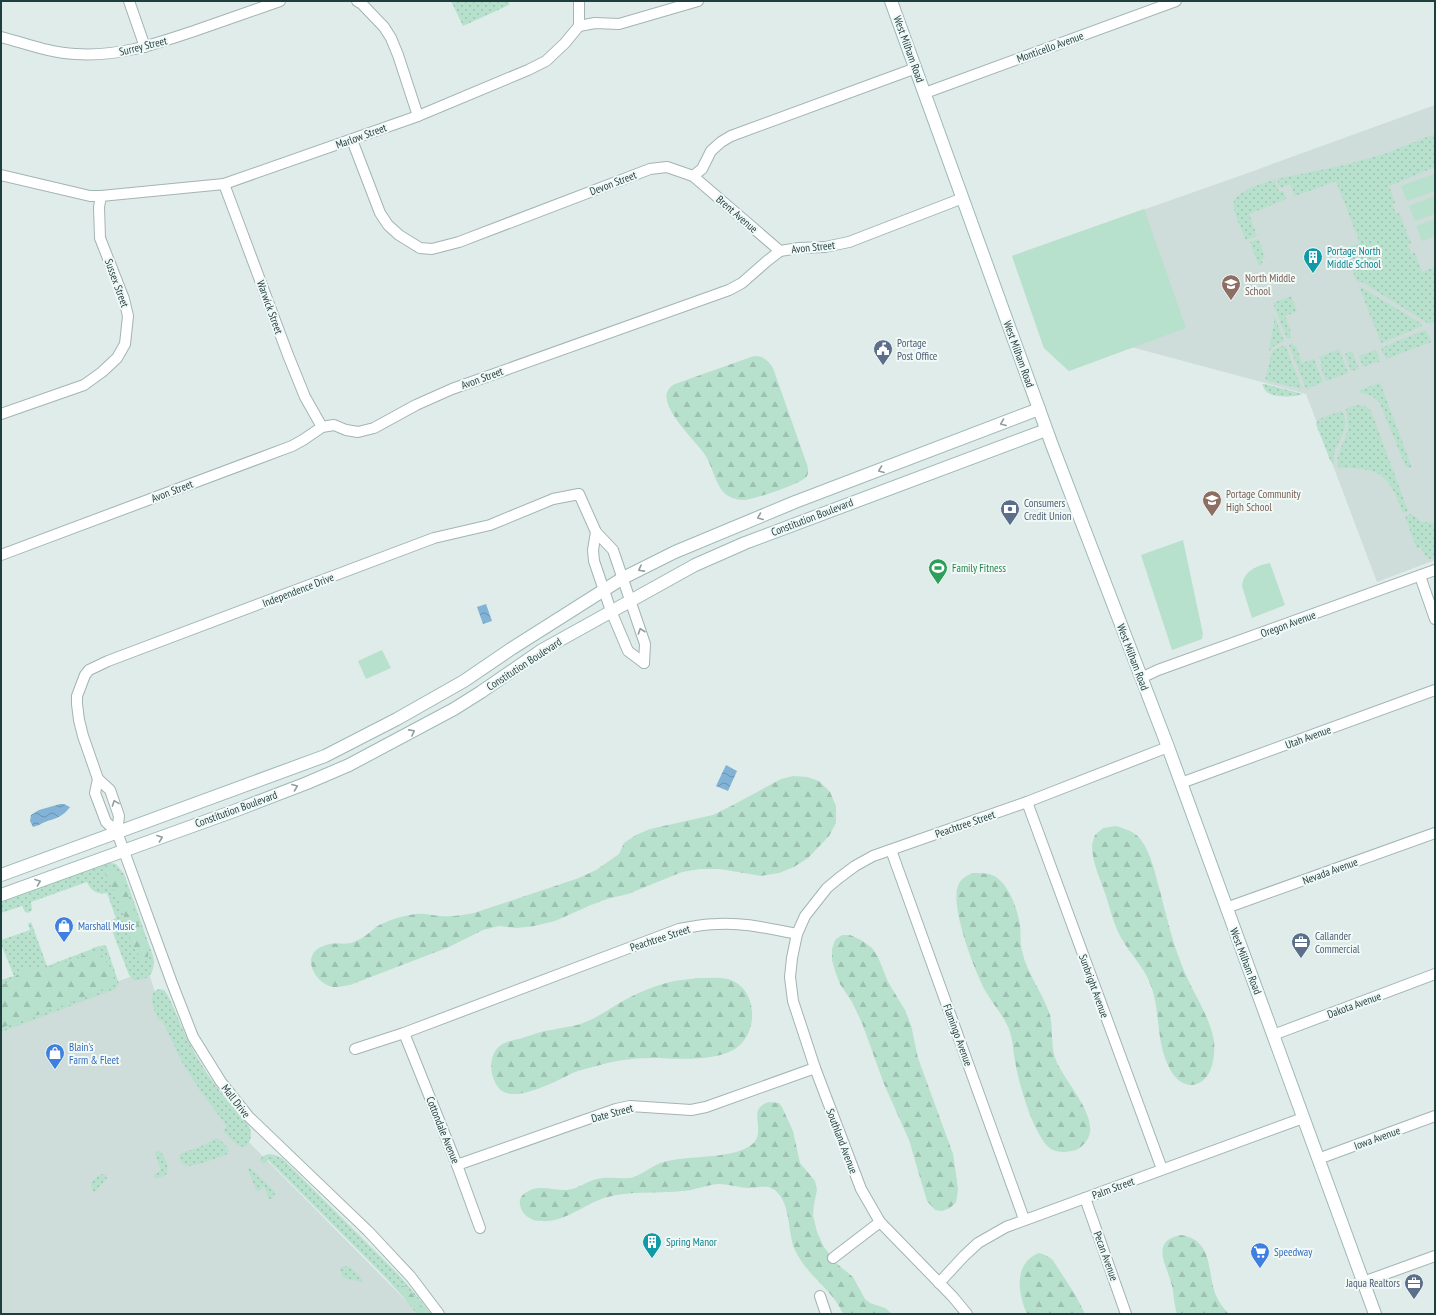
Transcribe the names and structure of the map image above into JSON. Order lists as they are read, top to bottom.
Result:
{
  "streets": {
    "street": [
      "Surrey Street",
      "Monticello Avenue",
      "West Milham Road",
      "Marlow Street",
      "Devon Street",
      "Brent Avenue",
      "Avon Street",
      "Sussex Street",
      "Warwick Street",
      "Constitution Boulevard",
      "Independence Drive",
      "Oregon Avenue",
      "Utah Avenue",
      "Peachtree Street",
      "Nevada Avenue",
      "Sunbright Avenue",
      "Dakota Avenue",
      "Flamingo Avenue",
      "Mall Drive",
      "Date Street",
      "Cottondale Avenue",
      "Iowa Avenue",
      "Southland Avenue",
      "Palm Street",
      "Pecan Avenue"
    ]
  },
  "crossings": [
    ["Monticello Avenue", "West Milham Road"],
    ["West Milham Road", "Avon Street"],
    ["West Milham Road", "Constitution Boulevard"],
    ["West Milham Road", "Oregon Avenue"],
    ["West Milham Road", "Utah Avenue"],
    ["West Milham Road", "Peachtree Street"],
    ["West Milham Road", "Nevada Avenue"],
    ["West Milham Road", "Dakota Avenue"],
    ["West Milham Road", "Iowa Avenue"],
    ["West Milham Road", "Palm Street"],
    ["Marlow Street", "Devon Street"],
    ["Marlow Street", "Sussex Street"],
    ["Marlow Street", "Warwick Street"],
    ["Devon Street", "Brent Avenue"],
    ["Brent Avenue", "Avon Street"],
    ["Avon Street", "Warwick Street"],
    ["Constitution Boulevard", "Independence Drive"],
    ["Constitution Boulevard", "Mall Drive"],
    ["Independence Drive", "Mall Drive"],
    ["Peachtree Street", "Sunbright Avenue"],
    ["Peachtree Street", "Flamingo Avenue"],
    ["Peachtree Street", "Cottondale Avenue"],
    ["Peachtree Street", "Southland Avenue"],
    ["Sunbright Avenue", "Palm Street"],
    ["Flamingo Avenue", "Palm Street"],
    ["Date Street", "Cottondale Avenue"],
    ["Date Street", "Southland Avenue"],
    ["Southland Avenue", "Palm Street"],
    ["Palm Street", "Pecan Avenue"]
  ],
  "places": {
    "building": ["Portage North Middle School", "Spring Manor"],
    "school or university": ["North Middle School", "Portage Community High School"],
    "public building": ["Portage Post Office"],
    "bank": ["Consumers Credit Union"],
    "sports": ["Family Fitness"],
    "shop": ["Marshall Music", "Blain's Farm & Fleet"],
    "office": ["Callander Commercial", "Jaqua Realtors"],
    "supermarket": ["Speedway"]
  }
}
